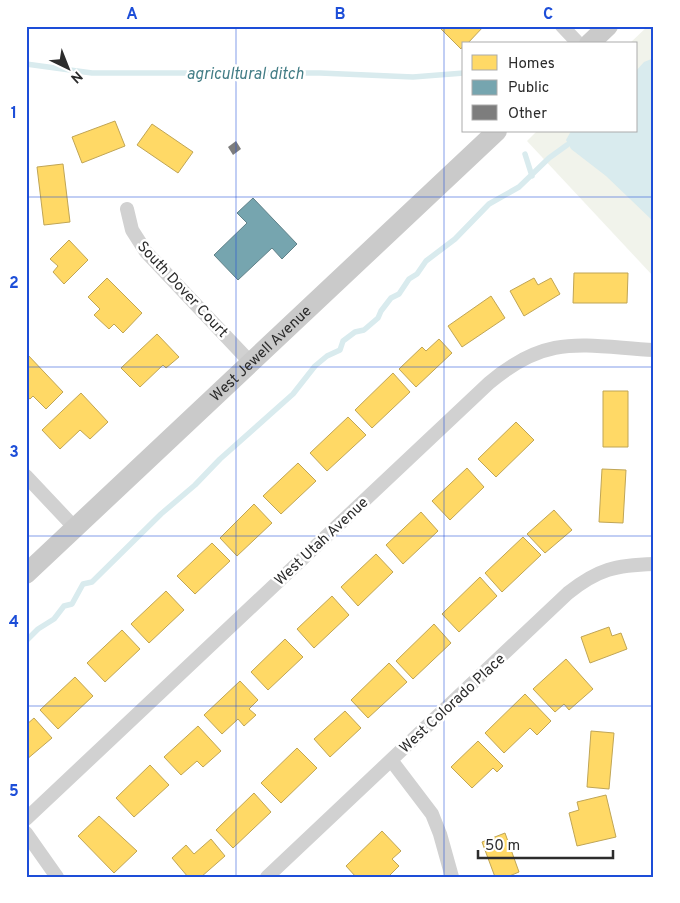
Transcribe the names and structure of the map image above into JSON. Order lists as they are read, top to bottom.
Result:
{
  "streets": {
    "main road": ["West Jewell Avenue"],
    "street": ["South Dover Court", "West Utah Avenue", "West Colorado Place"]
  },
  "crossings": [
    ["South Dover Court", "West Jewell Avenue"]
  ],
  "water": ["agricultural ditch"],
  "legend": ["Homes", "Public", "Other"],
  "scale_bar": "50 m",
  "north": "bottom right",
  "grid": {
    "columns": ["A", "B", "C"],
    "rows": [
      "1",
      "2",
      "3",
      "4",
      "5"
    ]
  }
}
